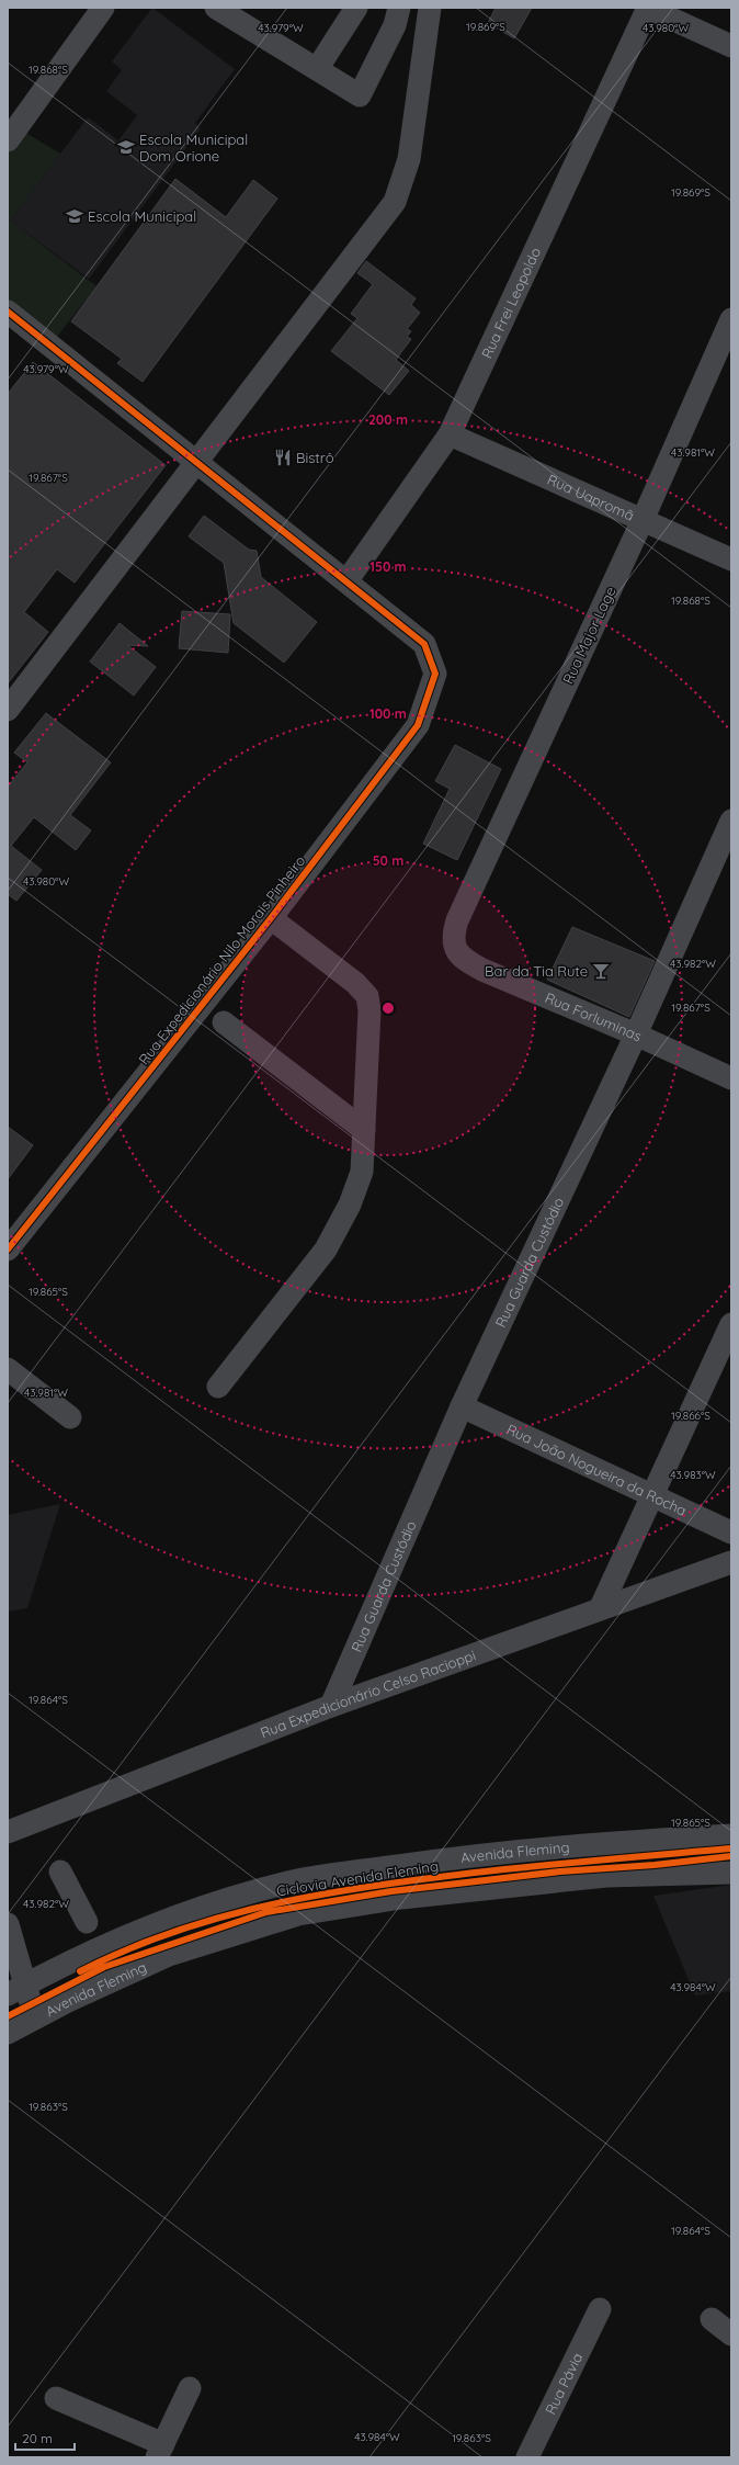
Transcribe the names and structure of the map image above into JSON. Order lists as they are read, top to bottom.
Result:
{
  "streets": {
    "street": [
      "Rua Frei Leopoldo",
      "Rua Uapromã",
      "Rua Major Lage",
      "Rua Expedicionário Nilo Morais Pinheiro",
      "Rua Forluminas",
      "Rua Guarda Custódio",
      "Rua João Nogueira da Rocha",
      "Rua Expedicionário Celso Racioppi",
      "Avenida Fleming",
      "Rua Pávia"
    ],
    "cycle path": ["Ciclovia Avenida Fleming"]
  },
  "crossings": [
    ["Rua Frei Leopoldo", "Rua Uapromã"],
    ["Rua Frei Leopoldo", "Rua Expedicionário Nilo Morais Pinheiro"],
    ["Rua Uapromã", "Rua Major Lage"],
    ["Rua Major Lage", "Rua Forluminas"],
    ["Rua Forluminas", "Rua Guarda Custódio"],
    ["Rua Guarda Custódio", "Rua João Nogueira da Rocha"],
    ["Rua Guarda Custódio", "Rua Expedicionário Celso Racioppi"]
  ],
  "places": {
    "school or university": ["Escola Municipal Dom Orione", "Escola Municipal"],
    "restaurant": ["Bistrô"],
    "bar": ["Bar da Tia Rute"]
  },
  "scale_bar": "20 m",
  "coordinates": [
    "19.869°S",
    "43.979°W",
    "43.980°W",
    "19.868°S",
    "43.981°W",
    "19.867°S",
    "43.982°W",
    "19.865°S",
    "19.866°S",
    "43.983°W",
    "19.864°S",
    "43.984°W",
    "19.863°S"
  ],
  "rings": [
    "200 m",
    "150 m",
    "100 m",
    "50 m"
  ]
}
